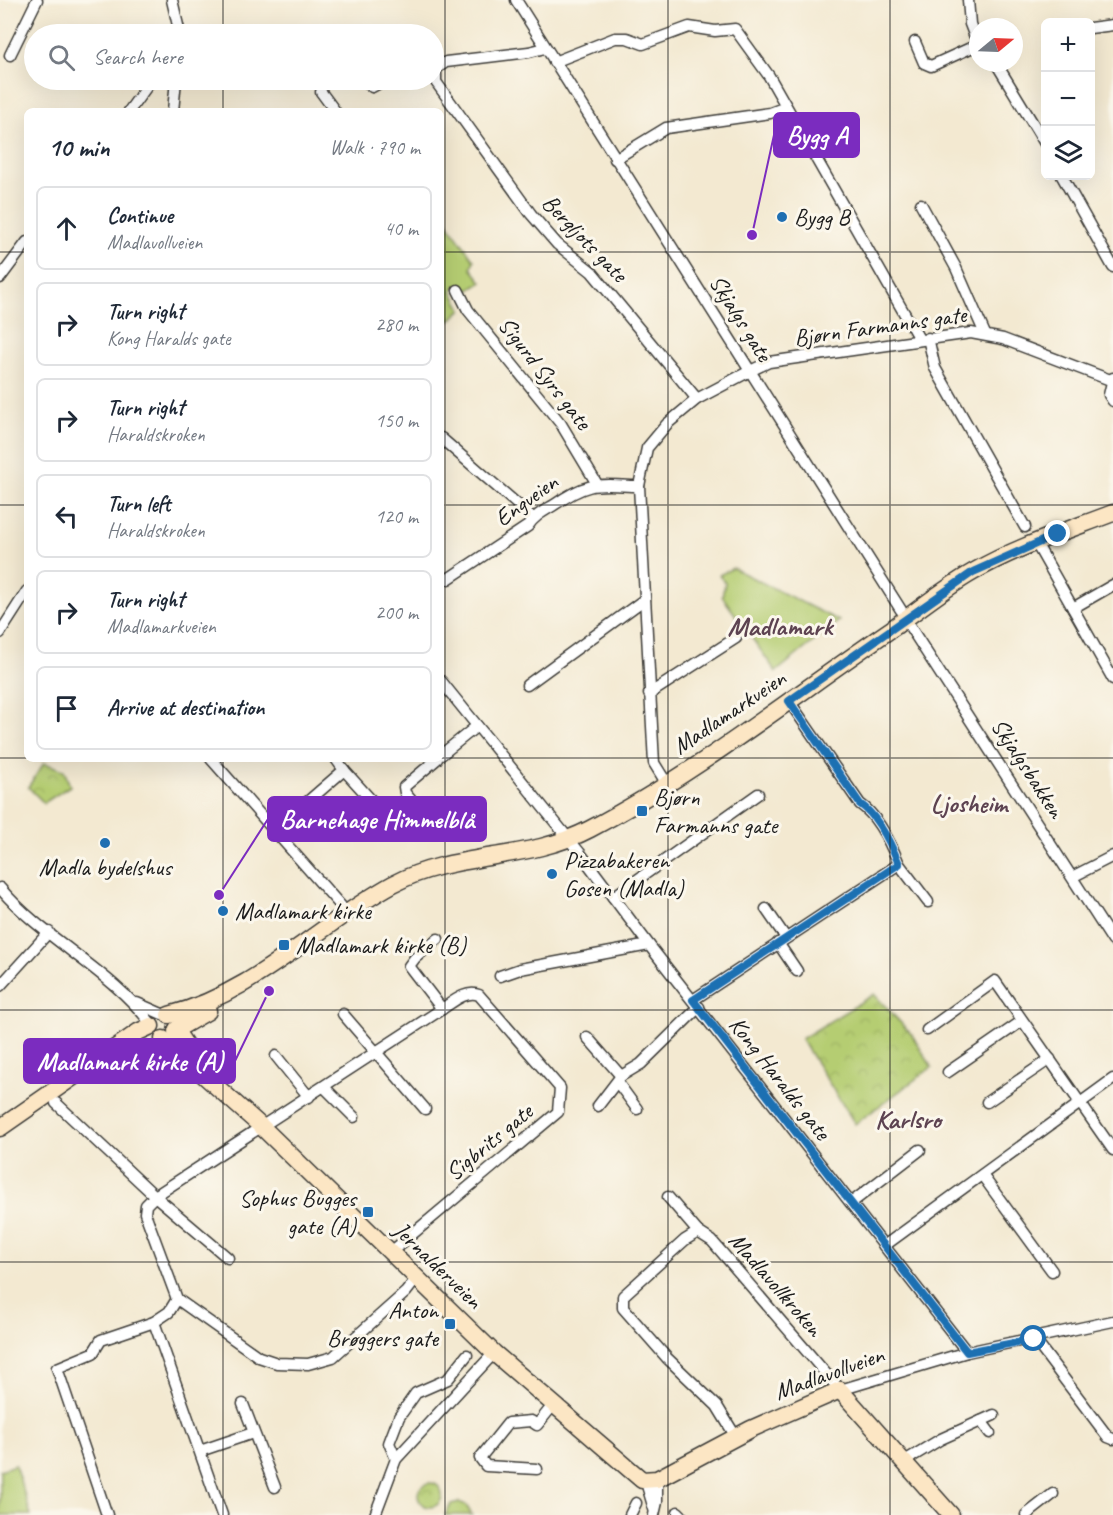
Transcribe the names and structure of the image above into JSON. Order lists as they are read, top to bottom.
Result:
{
  "streets": {
    "main road": ["Madlamarkveien", "Jernalderveien", "Madlavollveien"],
    "street": [
      "Bergljots gate",
      "Skjalgs gate",
      "Bjørn Farmanns gate",
      "Sigurd Syrs gate",
      "Engveien",
      "Skjalgsbakken",
      "Kong Haralds gate",
      "Sigbrits gate",
      "Madlavollkroken"
    ]
  },
  "crossings": [
    ["Bergljots gate", "Skjalgs gate"],
    ["Bergljots gate", "Bjørn Farmanns gate"],
    ["Skjalgs gate", "Bjørn Farmanns gate"],
    ["Skjalgs gate", "Madlamarkveien"],
    ["Skjalgs gate", "Skjalgsbakken"],
    ["Bjørn Farmanns gate", "Engveien"],
    ["Bjørn Farmanns gate", "Madlamarkveien"],
    ["Sigurd Syrs gate", "Engveien"],
    ["Madlamarkveien", "Skjalgsbakken"],
    ["Madlamarkveien", "Kong Haralds gate"],
    ["Madlamarkveien", "Jernalderveien"],
    ["Kong Haralds gate", "Madlavollveien"],
    ["Sigbrits gate", "Jernalderveien"],
    ["Jernalderveien", "Madlavollveien"],
    ["Madlavollkroken", "Madlavollveien"]
  ],
  "districts": ["Madlamark", "Ljosheim", "Karlsro"],
  "places": {
    "other": [
      "Bygg B",
      "Bygg A",
      "Madla bydelshus",
      "Pizzabakeren Gosen (Madla)",
      "Barnehage Himmelblå",
      "Madlamark kirke",
      "Madlamark kirke (A)"
    ],
    "transit": [
      "Bjørn Farmanns gate",
      "Madlamark kirke (B)",
      "Sophus Bugges gate (A)",
      "Anton Brøggers gate"
    ]
  },
  "north": "right",
  "page": {
    "map_buttons": ["+", "−"],
    "search": "Search here",
    "heading": ["10 min", "Walk · 790 m"],
    "list": [
      ["Continue", "Madlavollveien", "40 m"],
      ["Turn right", "Kong Haralds gate", "280 m"],
      ["Turn right", "Haraldskroken", "150 m"],
      ["Turn left", "Haraldskroken", "120 m"],
      ["Turn right", "Madlamarkveien", "200 m"],
      "Arrive at destination"
    ]
  }
}
